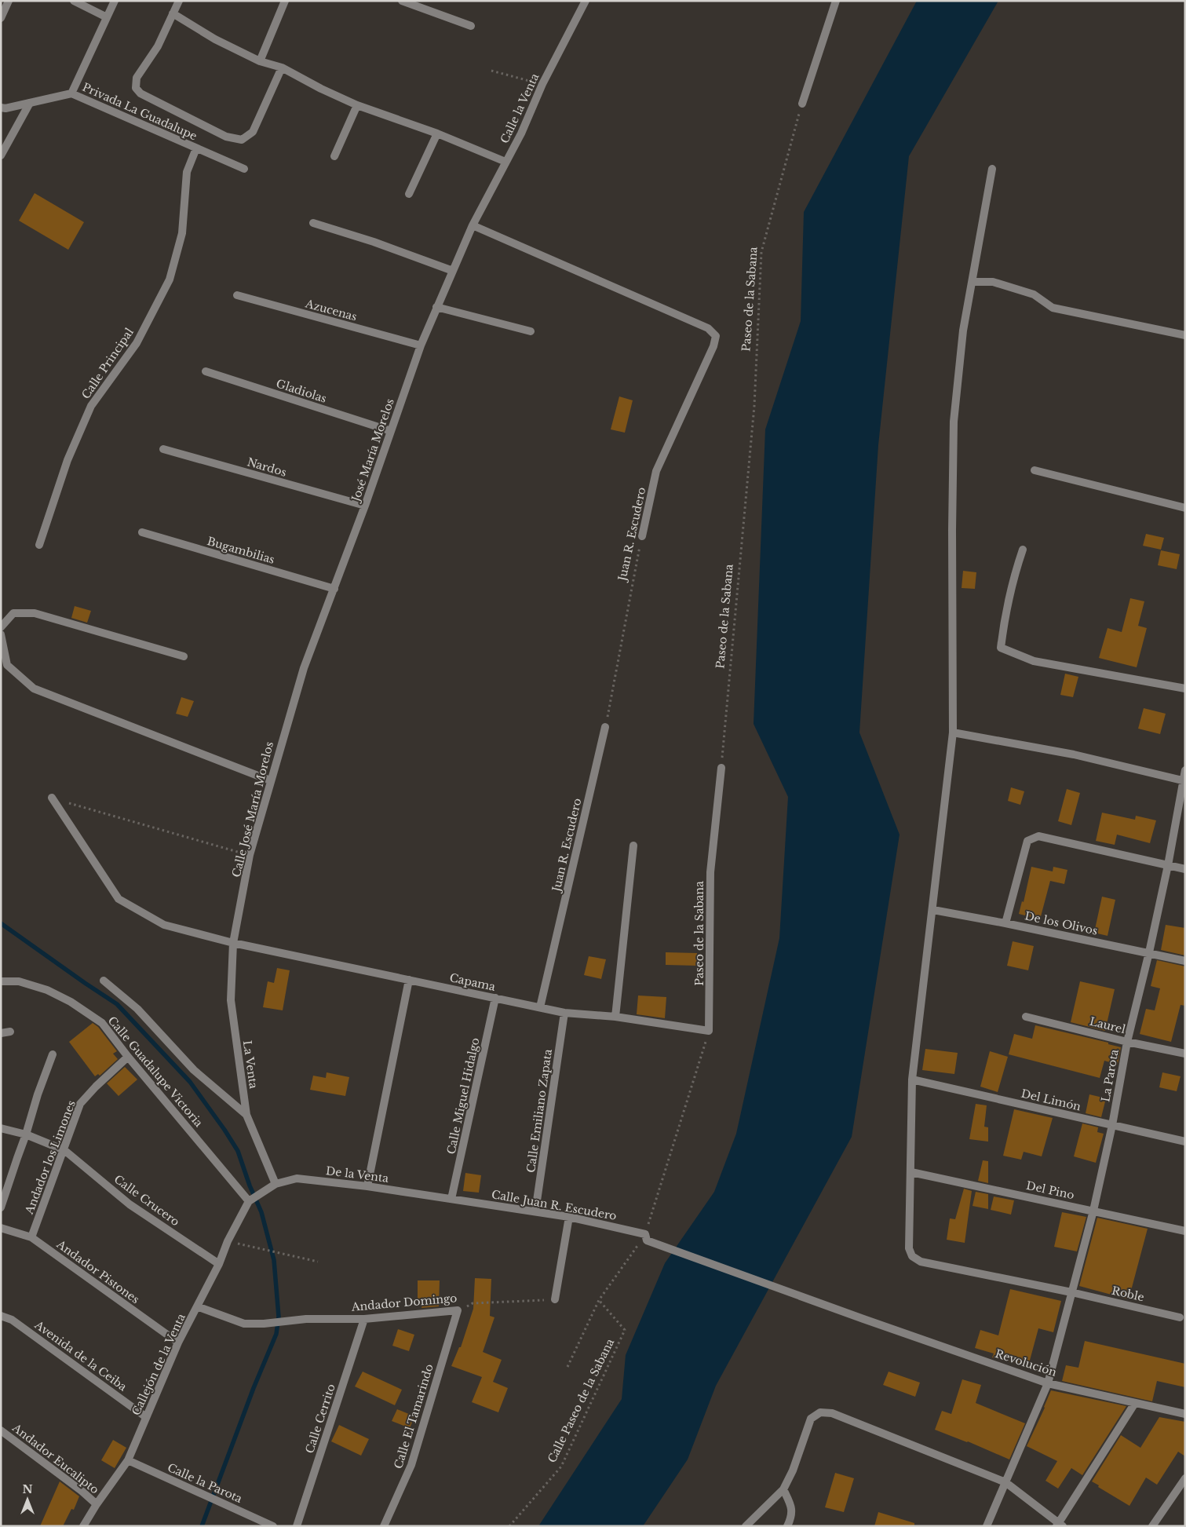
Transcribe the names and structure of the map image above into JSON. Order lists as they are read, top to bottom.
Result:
{
  "streets": {
    "street": [
      "Calle la Venta",
      "Privada La Guadalupe",
      "Paseo de la Sabana",
      "Azucenas",
      "Calle Principal",
      "Gladiolas",
      "José María Morelos",
      "Nardos",
      "Juan R. Escudero",
      "Bugambilias",
      "Calle José María Morelos",
      "De los Olivos",
      "Capama",
      "Laurel",
      "La Venta",
      "Calle Guadalupe Victoria",
      "La Parota",
      "Calle Miguel Hidalgo",
      "Del Limón",
      "Calle Emiliano Zapata",
      "Andador los Limones",
      "De la Venta",
      "Del Pino",
      "Calle Crucero",
      "Calle Juan R. Escudero",
      "Andador Pistones",
      "Roble",
      "Andador Domingo",
      "Avenida de la Ceiba",
      "Revolución",
      "Callejón de la Venta",
      "Calle El Tamarindo",
      "Calle Cerrito",
      "Andador Eucalipto",
      "Calle la Parota"
    ],
    "path": ["Calle Paseo de la Sabana"]
  },
  "crossings": [
    ["Calle la Venta", "José María Morelos"],
    ["Calle la Venta", "Juan R. Escudero"],
    ["Privada La Guadalupe", "Calle Principal"],
    ["Paseo de la Sabana", "Capama"],
    ["Azucenas", "José María Morelos"],
    ["Gladiolas", "José María Morelos"],
    ["José María Morelos", "Nardos"],
    ["José María Morelos", "Juan R. Escudero"],
    ["José María Morelos", "Bugambilias"],
    ["José María Morelos", "Calle José María Morelos"],
    ["Juan R. Escudero", "Capama"],
    ["Calle José María Morelos", "Capama"],
    ["Calle José María Morelos", "La Venta"],
    ["De los Olivos", "La Parota"],
    ["De los Olivos", "Roble"],
    ["Capama", "La Venta"],
    ["Capama", "Calle Miguel Hidalgo"],
    ["Capama", "Calle Emiliano Zapata"],
    ["Laurel", "La Parota"],
    ["La Venta", "De la Venta"],
    ["Calle Guadalupe Victoria", "Andador los Limones"],
    ["Calle Guadalupe Victoria", "Callejón de la Venta"],
    ["La Parota", "Del Limón"],
    ["La Parota", "Del Pino"],
    ["La Parota", "Roble"],
    ["La Parota", "Revolución"],
    ["Calle Miguel Hidalgo", "De la Venta"],
    ["Calle Miguel Hidalgo", "Calle Juan R. Escudero"],
    ["Del Limón", "Roble"],
    ["Calle Emiliano Zapata", "Calle Juan R. Escudero"],
    ["Andador los Limones", "Calle Crucero"],
    ["Andador los Limones", "Andador Pistones"],
    ["De la Venta", "Calle Juan R. Escudero"],
    ["De la Venta", "Callejón de la Venta"],
    ["Del Pino", "Roble"],
    ["Calle Crucero", "Callejón de la Venta"],
    ["Calle Juan R. Escudero", "Revolución"],
    ["Andador Pistones", "Callejón de la Venta"],
    ["Andador Domingo", "Callejón de la Venta"],
    ["Andador Domingo", "Calle El Tamarindo"],
    ["Andador Domingo", "Calle Cerrito"],
    ["Avenida de la Ceiba", "Callejón de la Venta"],
    ["Callejón de la Venta", "Andador Eucalipto"],
    ["Callejón de la Venta", "Calle la Parota"]
  ],
  "north": "top"
}
